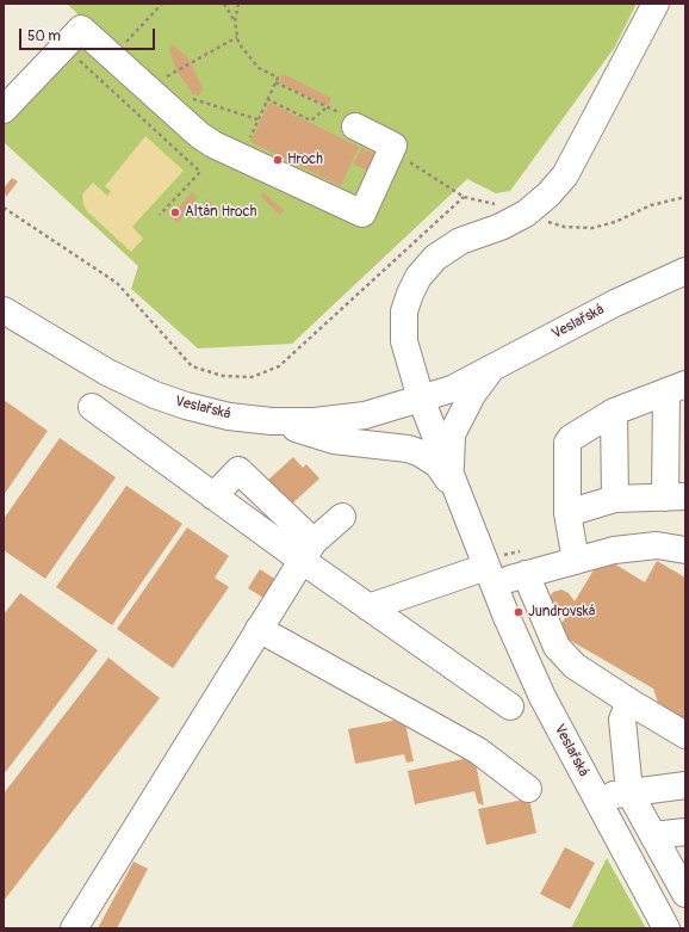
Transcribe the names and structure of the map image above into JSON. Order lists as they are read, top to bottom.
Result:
{
  "streets": {
    "street": ["Veslařská"]
  },
  "places": ["Hroch", "Altán Hroch", "Jundrovská"],
  "scale_bar": "50 m"
}
